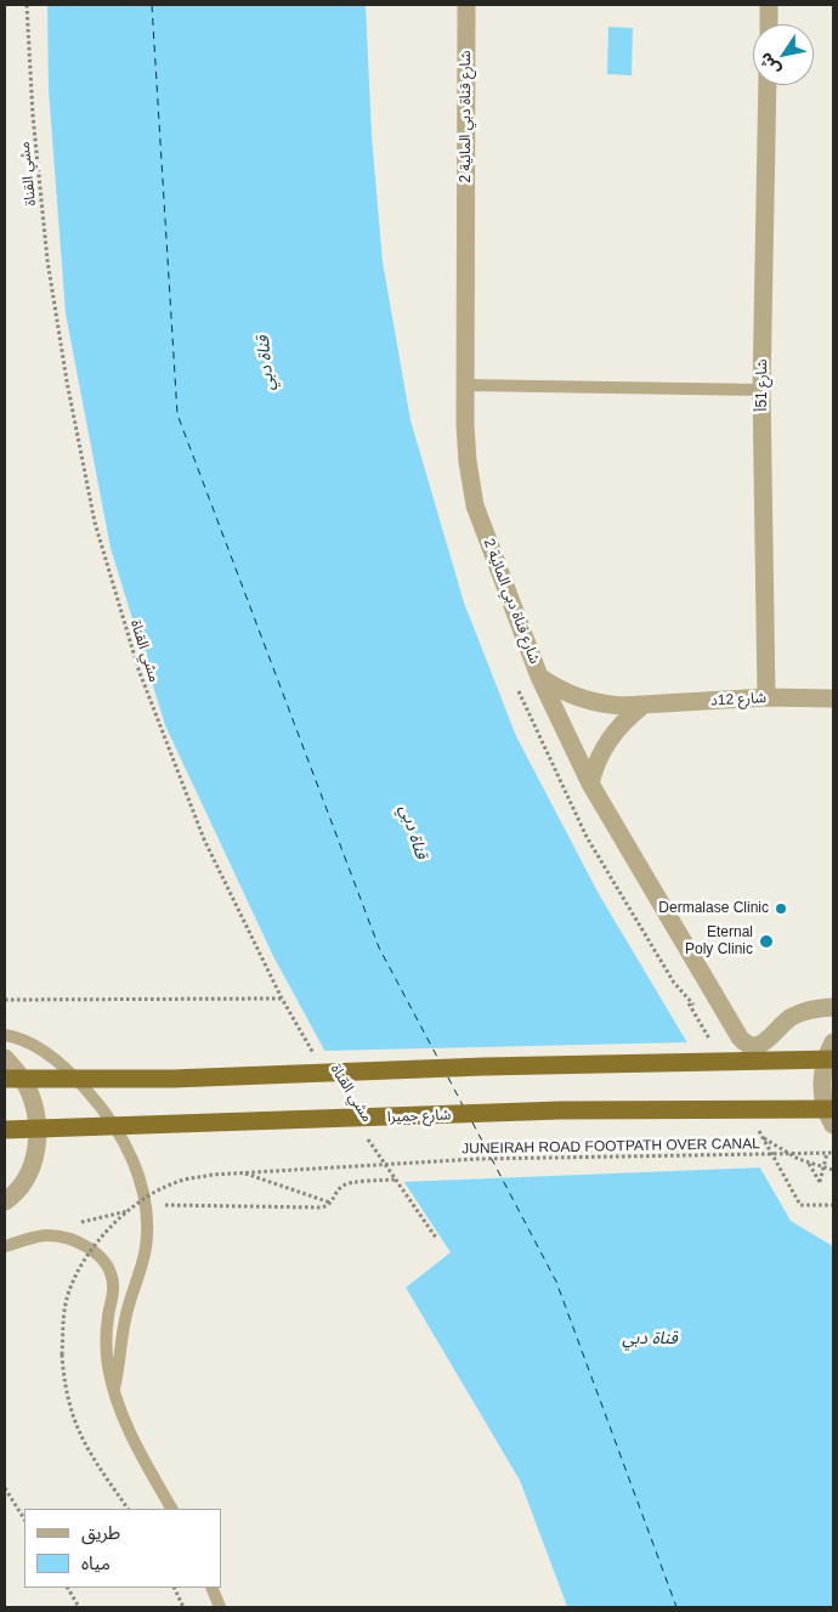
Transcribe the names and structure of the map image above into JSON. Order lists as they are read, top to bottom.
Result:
{
  "streets": {
    "main road": ["شارع جميرا"],
    "street": ["شارع قناة دبي المائية 2", "شارع 51أ", "شارع 12د"],
    "path": ["مشي القناة", "JUNEIRAH ROAD FOOTPATH OVER CANAL"]
  },
  "crossings": [
    ["شارع قناة دبي المائية 2", "شارع 12د"],
    ["شارع 51أ", "شارع 12د"]
  ],
  "water": ["قناة دبي"],
  "places": ["Dermalase Clinic", "Eternal Poly Clinic"],
  "legend": ["طريق", "مياه"],
  "north": "bottom left"
}
